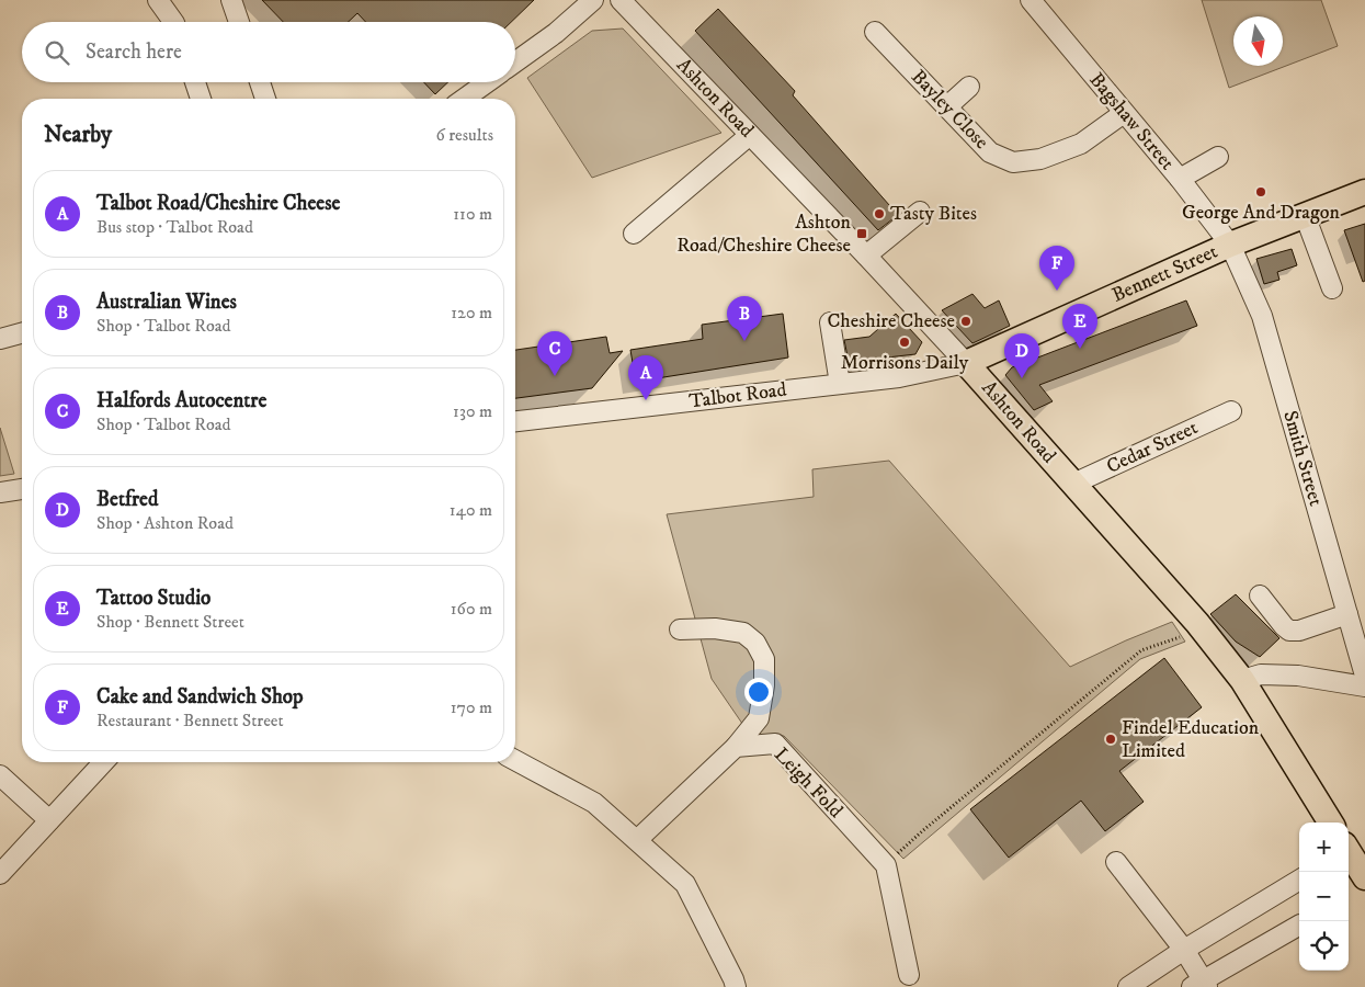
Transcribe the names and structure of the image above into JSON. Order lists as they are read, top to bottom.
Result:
{
  "streets": {
    "main road": ["Ashton Road", "Bennett Street"],
    "street": [
      "Bayley Close",
      "Bagshaw Street",
      "Talbot Road",
      "Cedar Street",
      "Smith Street",
      "Leigh Fold"
    ]
  },
  "crossings": [
    ["Ashton Road", "Bennett Street"],
    ["Ashton Road", "Talbot Road"],
    ["Ashton Road", "Cedar Street"],
    ["Bayley Close", "Bagshaw Street"],
    ["Bagshaw Street", "Bennett Street"],
    ["Bagshaw Street", "Smith Street"],
    ["Bennett Street", "Talbot Road"],
    ["Bennett Street", "Smith Street"]
  ],
  "places": {
    "other": [
      "George And Dragon",
      "Tasty Bites",
      "Cheshire Cheese",
      "Morrisons Daily",
      "Findel Education Limited"
    ],
    "transit": ["Ashton Road/Cheshire Cheese"]
  },
  "north": "bottom",
  "page": {
    "search": "Search here",
    "heading": ["Nearby", "6 results"],
    "list": [
      {
        "mark": "A",
        "name": "Talbot Road/Cheshire Cheese",
        "note": "Bus stop · Talbot Road",
        "value": "110 m"
      },
      {
        "mark": "B",
        "name": "Australian Wines",
        "note": "Shop · Talbot Road",
        "value": "120 m"
      },
      {
        "mark": "C",
        "name": "Halfords Autocentre",
        "note": "Shop · Talbot Road",
        "value": "130 m"
      },
      {
        "mark": "D",
        "name": "Betfred",
        "note": "Shop · Ashton Road",
        "value": "140 m"
      },
      {
        "mark": "E",
        "name": "Tattoo Studio",
        "note": "Shop · Bennett Street",
        "value": "160 m"
      },
      {
        "mark": "F",
        "name": "Cake and Sandwich Shop",
        "note": "Restaurant · Bennett Street",
        "value": "170 m"
      }
    ],
    "pins": [
      "F",
      "B",
      "E",
      "C",
      "D",
      "A"
    ],
    "map_buttons": ["+", "−"]
  }
}
